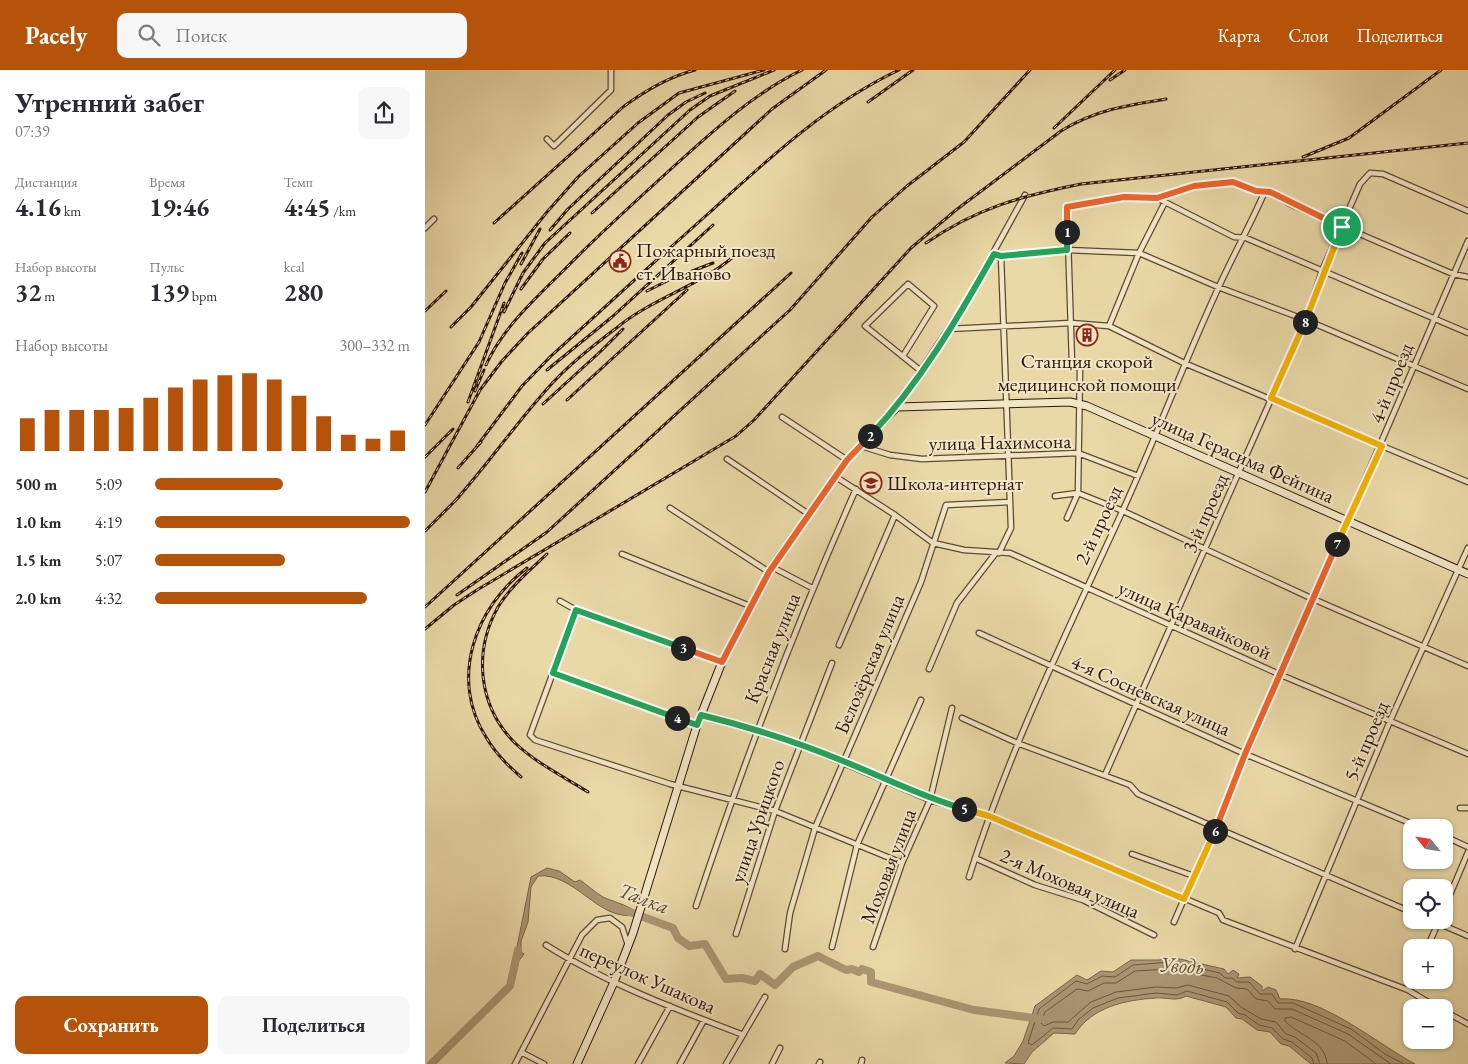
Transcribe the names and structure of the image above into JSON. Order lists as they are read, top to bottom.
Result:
{
  "streets": {
    "main road": ["улица Герасима Фейгина"],
    "street": [
      "4-й проезд",
      "улица Нахимсона",
      "3-й проезд",
      "2-й проезд",
      "улица Каравайковой",
      "Красная улица",
      "Белозёрская улица",
      "4-я Сосневская улица",
      "5-й проезд",
      "улица Урицкого",
      "Моховая улица",
      "2-я Моховая улица",
      "переулок Ушакова"
    ]
  },
  "crossings": [
    ["4-й проезд", "улица Герасима Фейгина"],
    ["4-й проезд", "улица Каравайковой"],
    ["4-й проезд", "4-я Сосневская улица"],
    ["улица Нахимсона", "2-й проезд"],
    ["улица Герасима Фейгина", "3-й проезд"],
    ["улица Герасима Фейгина", "2-й проезд"],
    ["улица Герасима Фейгина", "5-й проезд"],
    ["3-й проезд", "улица Каравайковой"],
    ["3-й проезд", "4-я Сосневская улица"],
    ["2-й проезд", "улица Каравайковой"],
    ["2-й проезд", "4-я Сосневская улица"],
    ["2-й проезд", "2-я Моховая улица"],
    ["улица Каравайковой", "Белозёрская улица"],
    ["улица Каравайковой", "5-й проезд"],
    ["4-я Сосневская улица", "5-й проезд"]
  ],
  "water": ["Талка", "Уводь"],
  "places": {
    "public building": ["Пожарный поезд ст. Иваново"],
    "building": ["Станция скорой медицинской помощи"],
    "school or university": ["Школа-интернат"]
  },
  "north": "top left",
  "page": {
    "header": "Pacely",
    "search": "Поиск",
    "nav": ["Карта", "Слои", "Поделиться"],
    "heading": ["Утренний забег", "07:39"],
    "stats": [
      ["Дистанция", "4.16 km"],
      ["Время", "19:46"],
      ["Темп", "4:45 /km"],
      ["Набор высоты", "32 m"],
      ["Пульс", "139 bpm"],
      ["kcal", "280"]
    ],
    "pins": [
      "1",
      "8",
      "2",
      "7",
      "3",
      "4",
      "5",
      "6"
    ],
    "chart": ["Набор высоты", "300–332 m"],
    "list": [
      {
        "name": "500 m",
        "note": "5:09"
      },
      {
        "name": "1.0 km",
        "note": "4:19"
      },
      {
        "name": "1.5 km",
        "note": "5:07"
      },
      {
        "name": "2.0 km",
        "note": "4:32"
      }
    ],
    "map_buttons": ["+", "−"],
    "buttons": ["Сохранить", "Поделиться"]
  }
}
